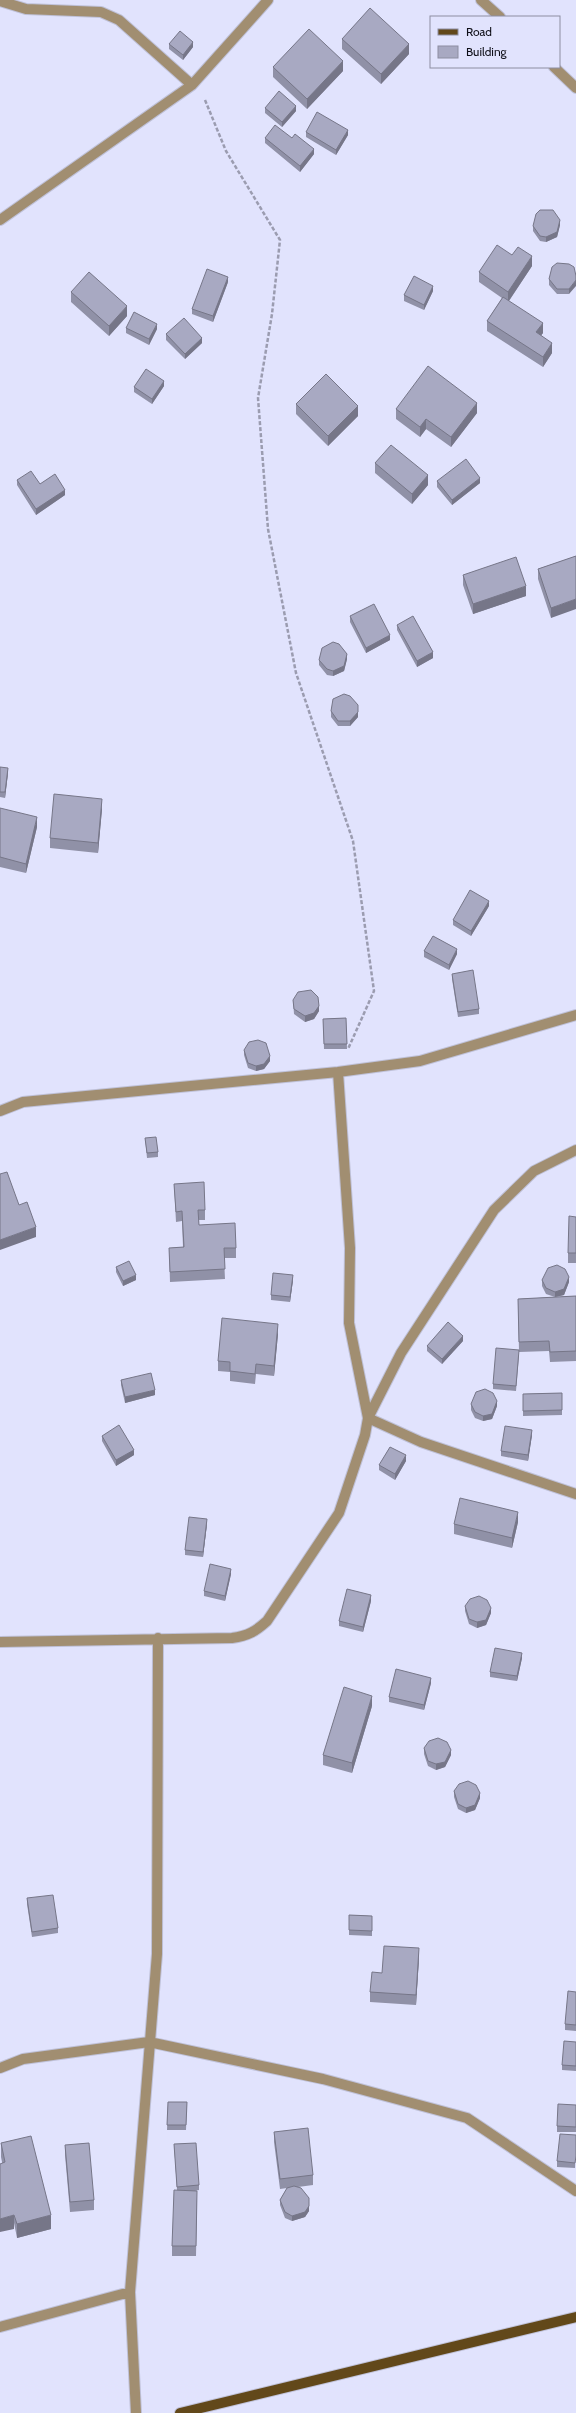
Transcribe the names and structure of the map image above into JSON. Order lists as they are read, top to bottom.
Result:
{
  "legend": ["Road", "Building"]
}
